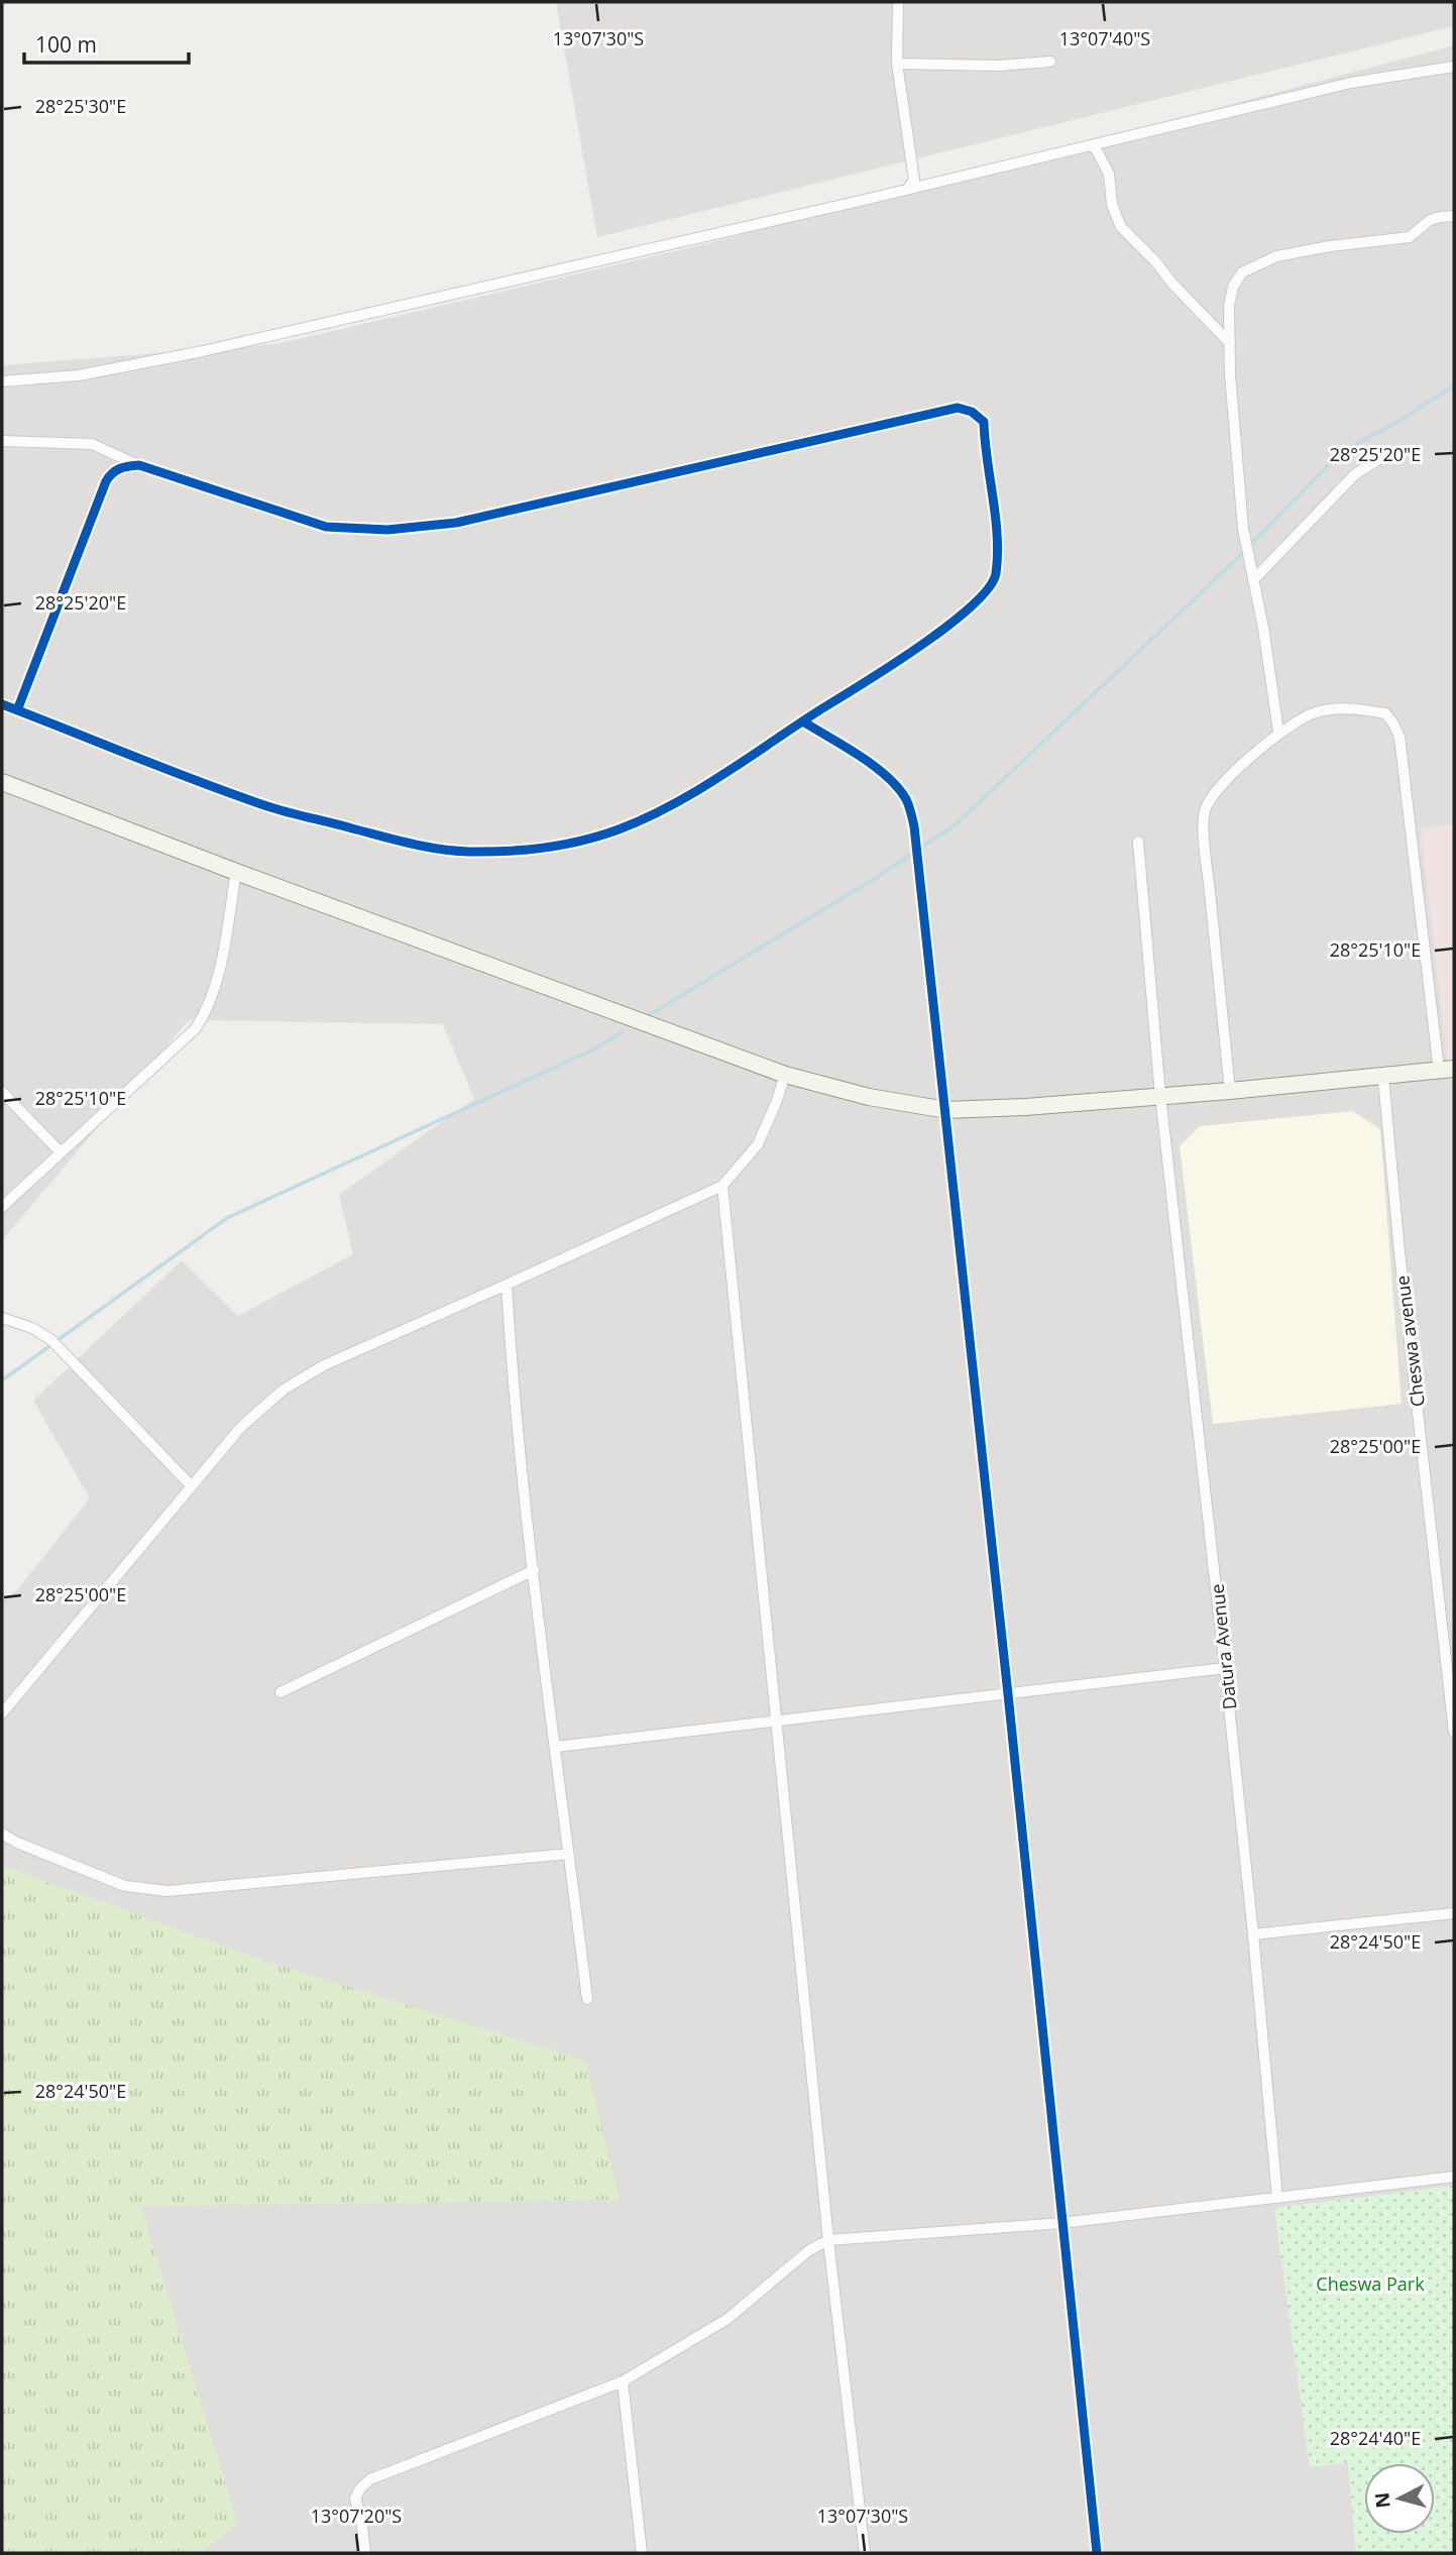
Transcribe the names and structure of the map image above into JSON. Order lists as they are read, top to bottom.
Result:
{
  "streets": {
    "street": ["Cheswa avenue", "Datura Avenue"]
  },
  "parks": ["Cheswa Park"],
  "scale_bar": "100 m",
  "north": "left",
  "coordinates": [
    "13°07'30\"S",
    "13°07'40\"S",
    "28°25'30\"E",
    "28°25'20\"E",
    "28°25'10\"E",
    "28°25'00\"E",
    "28°24'50\"E",
    "28°24'40\"E",
    "13°07'20\"S"
  ]
}
